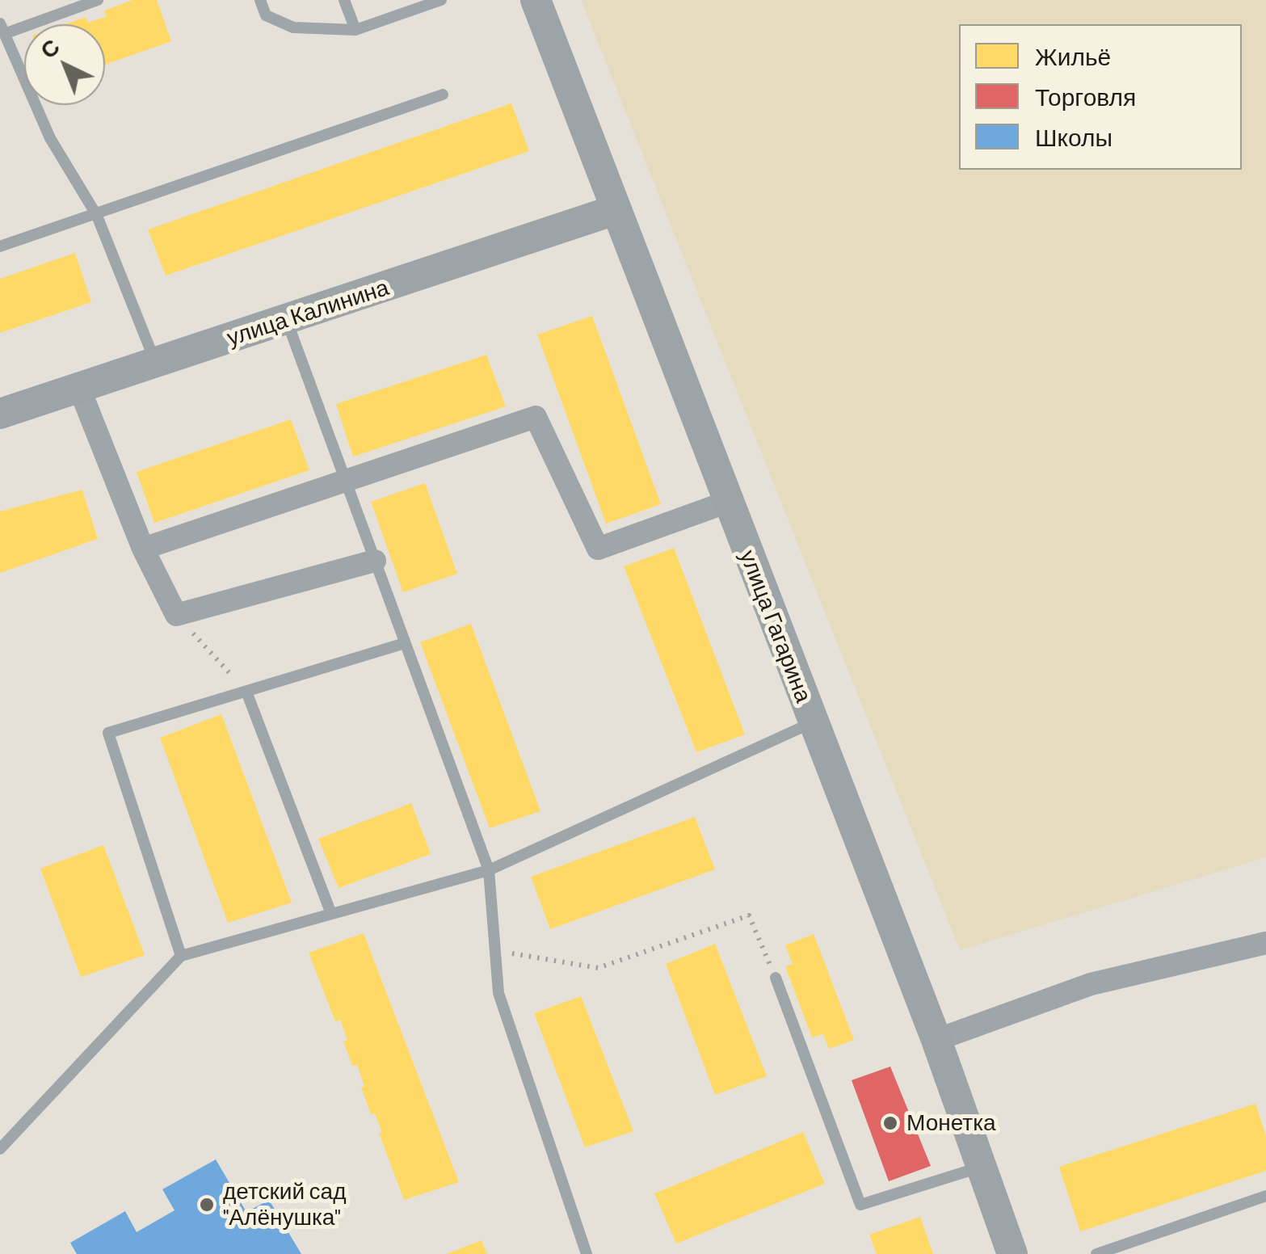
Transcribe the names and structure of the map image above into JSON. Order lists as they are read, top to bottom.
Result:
{
  "streets": {
    "street": ["улица Калинина", "улица Гагарина"]
  },
  "crossings": [
    ["улица Калинина", "улица Гагарина"]
  ],
  "places": ["Монетка", "детский сад \"Алёнушка\""],
  "legend": ["Жильё", "Торговля", "Школы"],
  "north": "top left"
}
